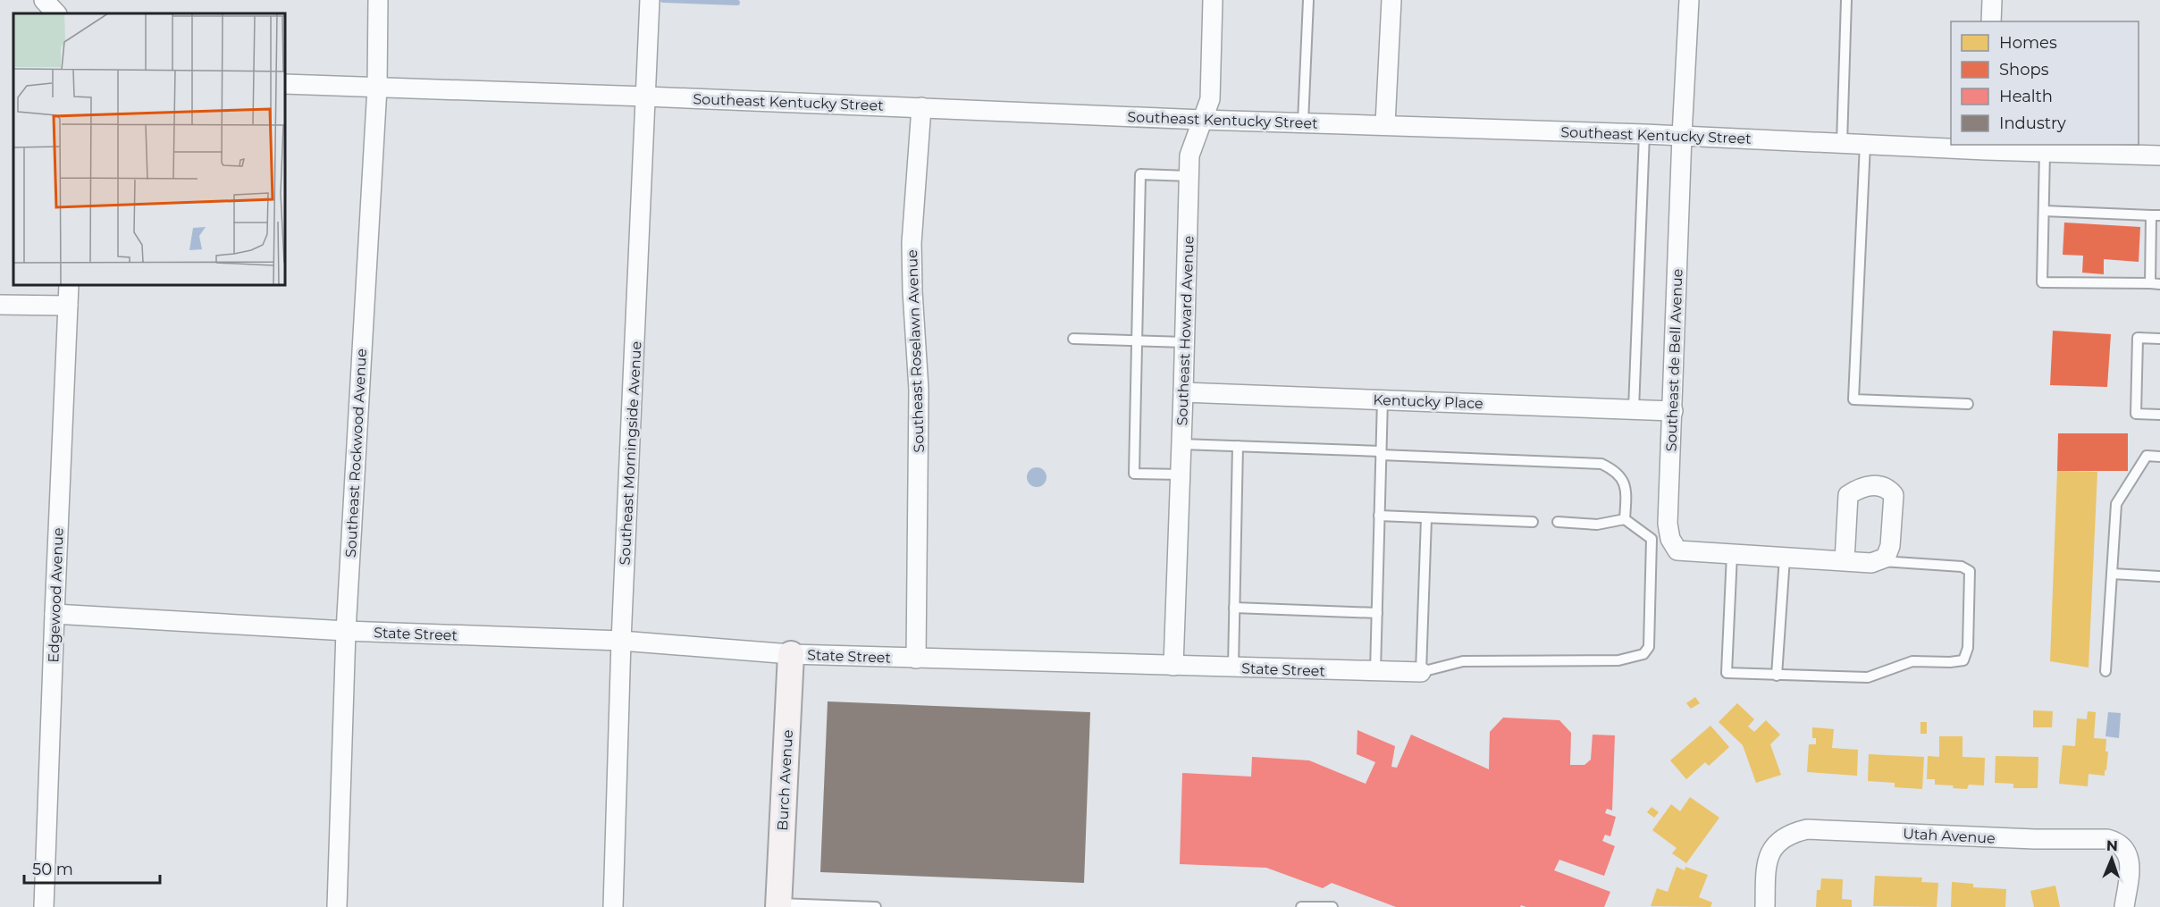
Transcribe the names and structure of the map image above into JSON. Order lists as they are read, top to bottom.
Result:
{
  "streets": {
    "street": [
      "Southeast Kentucky Street",
      "Southeast Howard Avenue",
      "Southeast Roselawn Avenue",
      "Southeast de Bell Avenue",
      "Kentucky Place",
      "Southeast Rockwood Avenue",
      "Southeast Morningside Avenue",
      "Edgewood Avenue",
      "State Street",
      "Burch Avenue",
      "Utah Avenue"
    ]
  },
  "crossings": [
    ["Southeast Kentucky Street", "Southeast Howard Avenue"],
    ["Southeast Kentucky Street", "Southeast Roselawn Avenue"],
    ["Southeast Kentucky Street", "Southeast de Bell Avenue"],
    ["Southeast Kentucky Street", "Southeast Rockwood Avenue"],
    ["Southeast Kentucky Street", "Southeast Morningside Avenue"],
    ["Southeast Howard Avenue", "Kentucky Place"],
    ["Southeast Howard Avenue", "State Street"],
    ["Southeast Roselawn Avenue", "State Street"],
    ["Southeast de Bell Avenue", "Kentucky Place"],
    ["Southeast Rockwood Avenue", "State Street"],
    ["Southeast Morningside Avenue", "State Street"],
    ["Edgewood Avenue", "State Street"],
    ["State Street", "Burch Avenue"]
  ],
  "legend": [
    "Homes",
    "Shops",
    "Health",
    "Industry"
  ],
  "scale_bar": "50 m",
  "north": "top"
}
